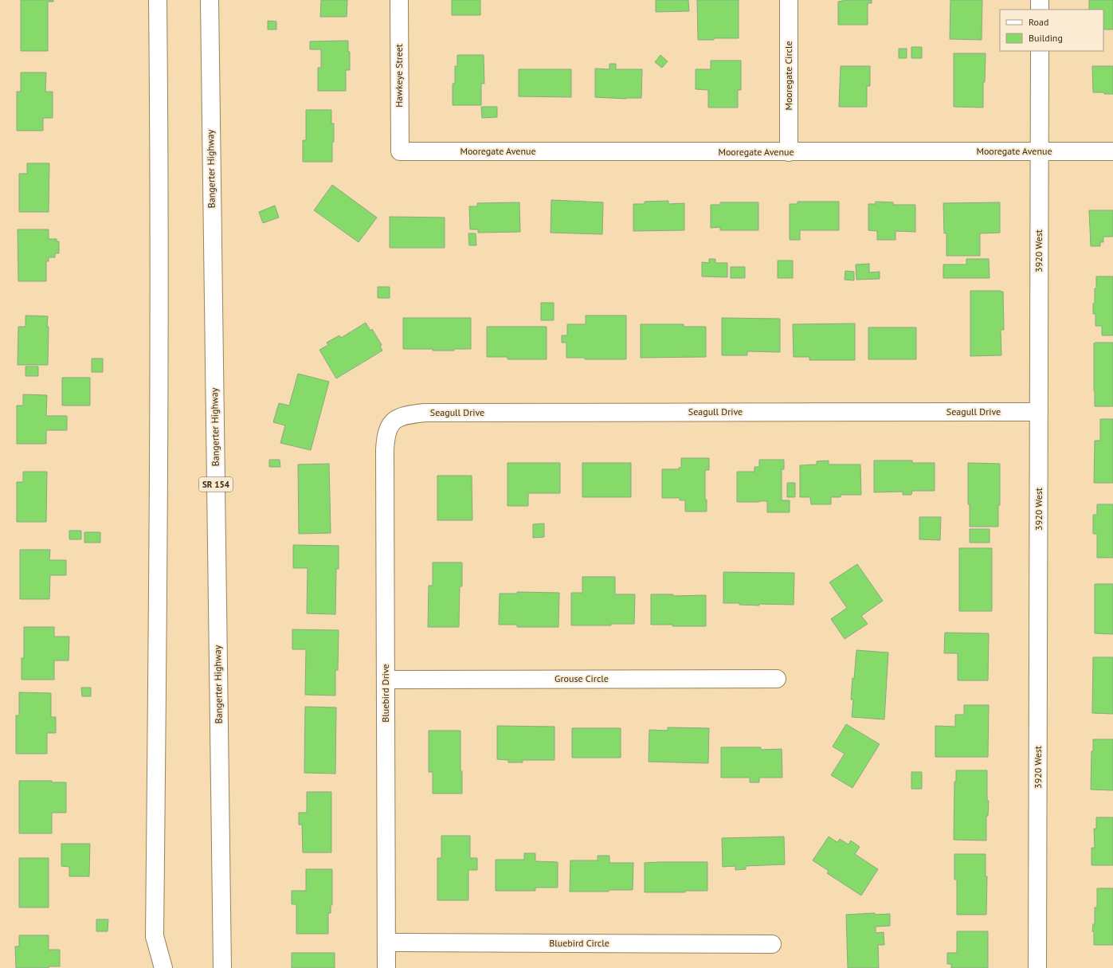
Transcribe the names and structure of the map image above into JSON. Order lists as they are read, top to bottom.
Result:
{
  "streets": {
    "main road": [
      "Hawkeye Street",
      "Mooregate Circle",
      "Mooregate Avenue",
      "Bangerter Highway",
      "3920 West",
      "Seagull Drive",
      "SR 154",
      "Grouse Circle",
      "Bluebird Drive",
      "Bluebird Circle"
    ]
  },
  "crossings": [
    ["Hawkeye Street", "Mooregate Avenue"],
    ["Mooregate Circle", "Mooregate Avenue"],
    ["Mooregate Avenue", "3920 West"],
    ["3920 West", "Seagull Drive"],
    ["Seagull Drive", "Bluebird Drive"],
    ["Grouse Circle", "Bluebird Drive"],
    ["Bluebird Drive", "Bluebird Circle"]
  ],
  "legend": ["Road", "Building"]
}
